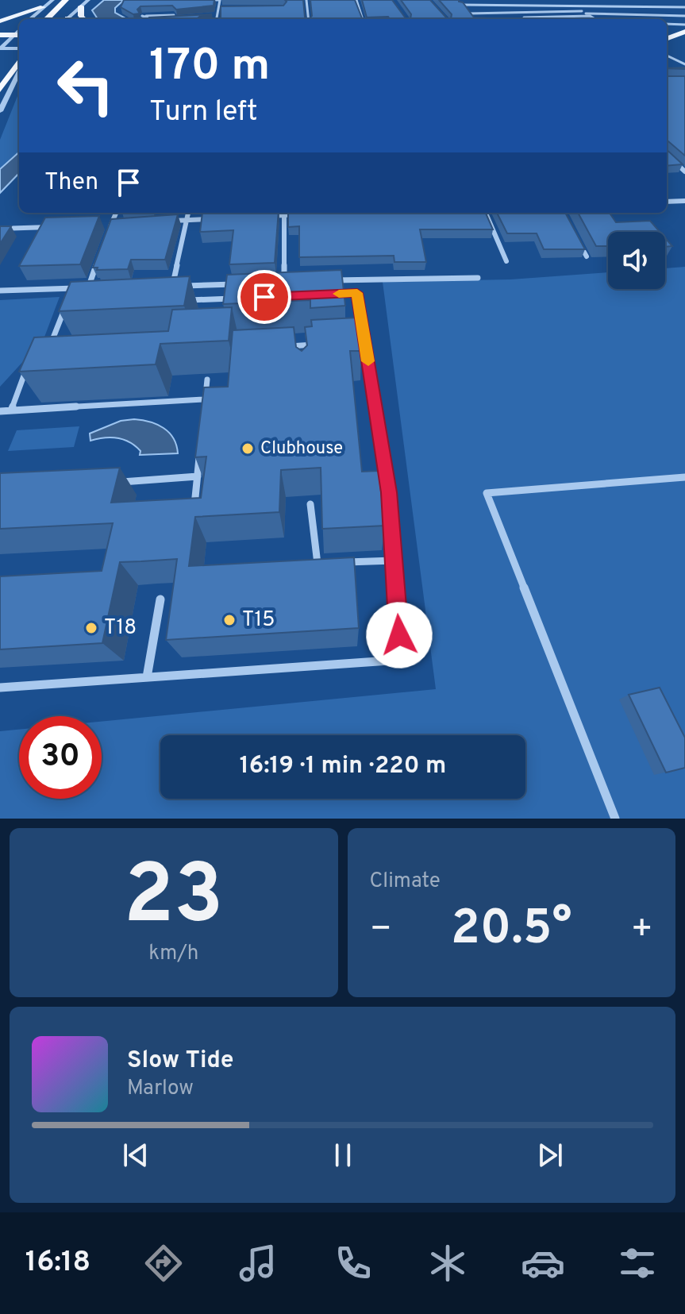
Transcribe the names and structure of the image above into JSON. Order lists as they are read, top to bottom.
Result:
{
  "places": ["Clubhouse", "T15", "T18"],
  "page": {
    "turn": ["170 m", "Turn left"],
    "then": "Then",
    "limit": "30",
    "trip": "16:19 · 1 min · 220 m",
    "tile": [
      ["23", "km/h"],
      "Climate"
    ],
    "heat": ["−", "20.5°", "+"],
    "song": ["Slow Tide", "Marlow"],
    "tabs": "16:18"
  }
}
